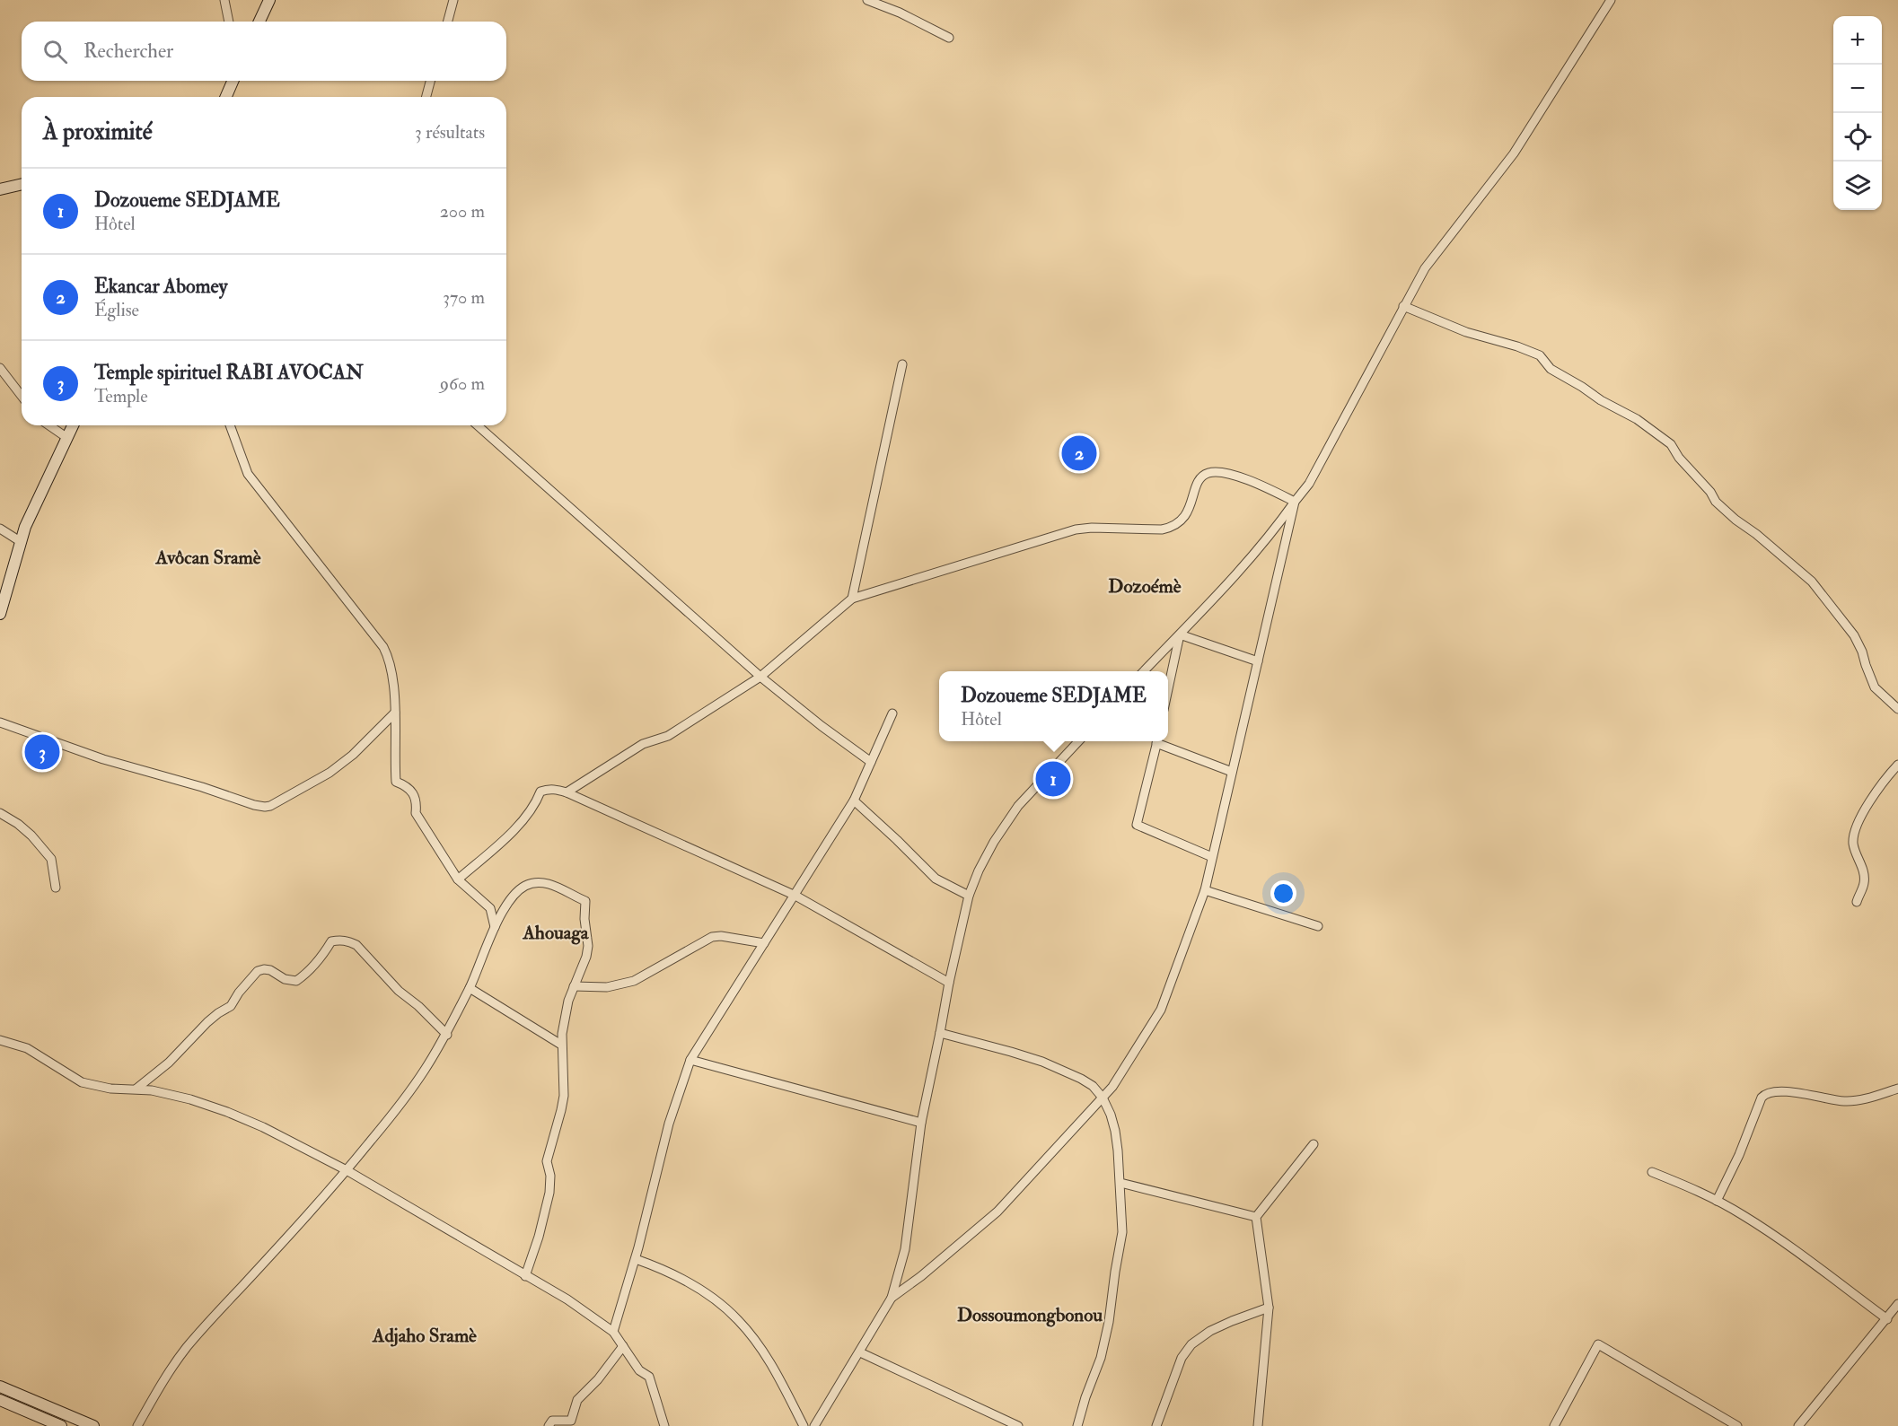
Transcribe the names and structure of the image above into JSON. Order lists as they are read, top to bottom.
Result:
{
  "districts": [
    "Avôcan Sramè",
    "Dozoémè",
    "Ahouaga",
    "Dossoumongbonou",
    "Adjaho Sramè"
  ],
  "page": {
    "map_buttons": ["+", "−"],
    "search": "Rechercher",
    "heading": ["À proximité", "3 résultats"],
    "list": [
      {
        "mark": "1",
        "name": "Dozoueme SEDJAME",
        "note": "Hôtel",
        "value": "200 m"
      },
      {
        "mark": "2",
        "name": "Ekancar Abomey",
        "note": "Église",
        "value": "370 m"
      },
      {
        "mark": "3",
        "name": "Temple spirituel RABI AVOCAN",
        "note": "Temple",
        "value": "960 m"
      }
    ],
    "pins": ["2", "3", "1"],
    "popup": ["Dozoueme SEDJAME", "Hôtel"]
  }
}
